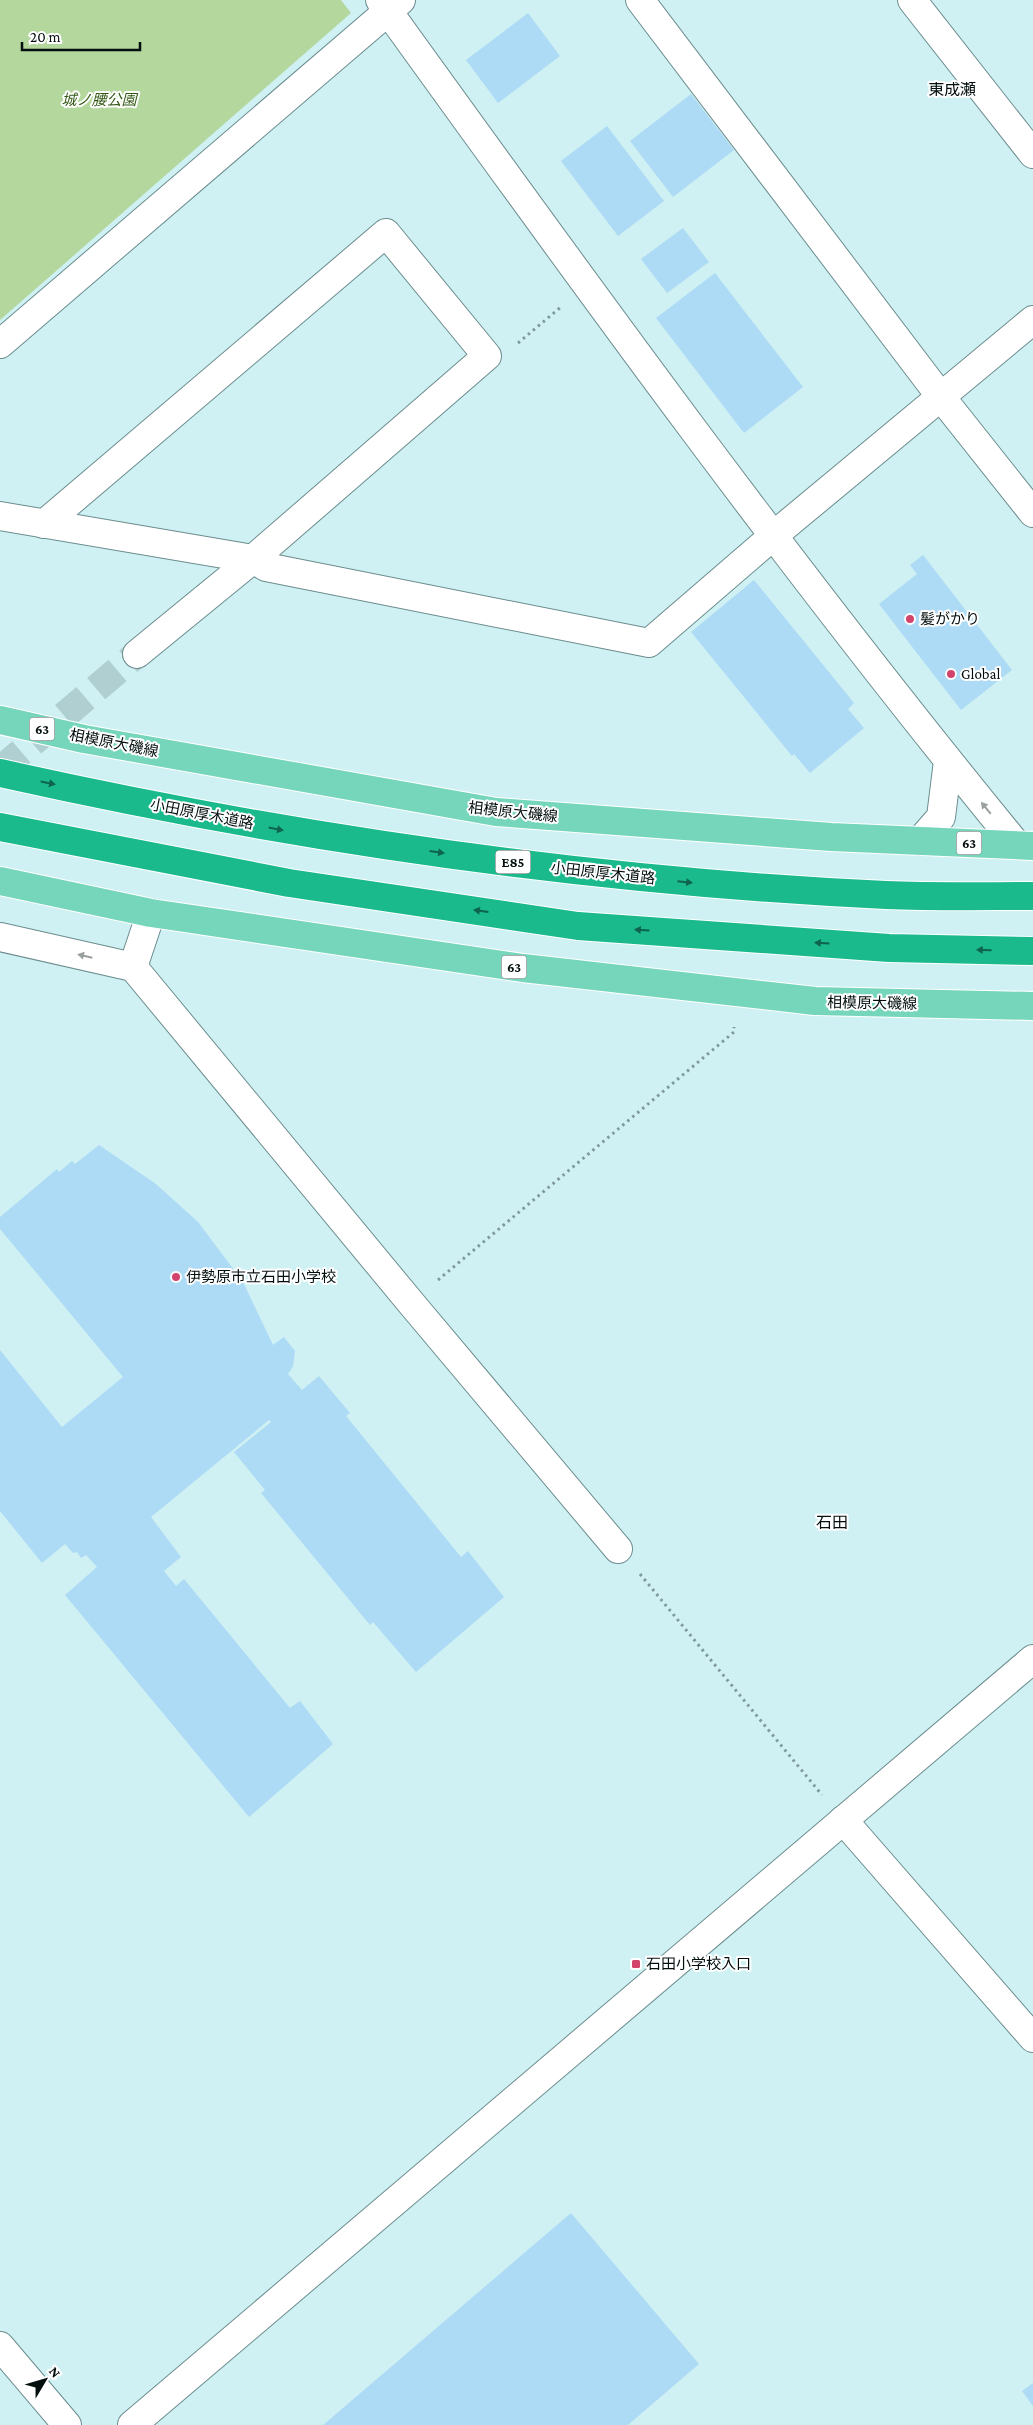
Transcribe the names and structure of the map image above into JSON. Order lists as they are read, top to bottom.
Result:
{
  "streets": {
    "highway": ["小田原厚木道路", "E85"],
    "main road": ["63", "相模原大磯線"]
  },
  "districts": ["東成瀬", "石田"],
  "parks": ["城ノ腰公園"],
  "places": {
    "other": ["髪がかり", "Global", "伊勢原市立石田小学校"],
    "transit": ["石田小学校入口"]
  },
  "scale_bar": "20 m",
  "north": "top right"
}
